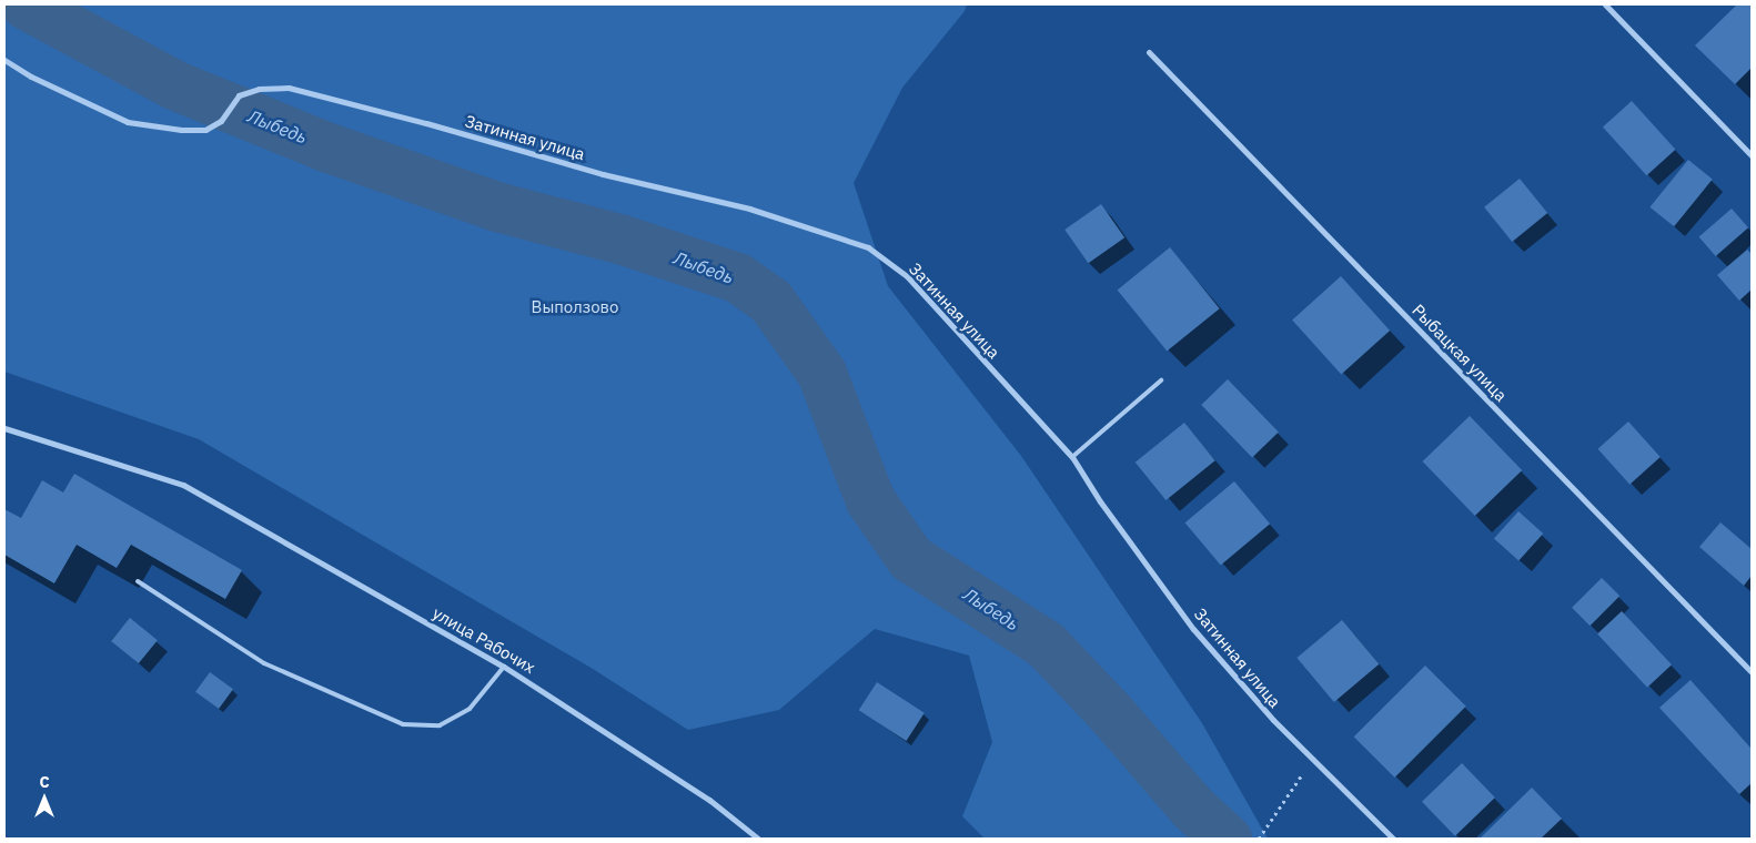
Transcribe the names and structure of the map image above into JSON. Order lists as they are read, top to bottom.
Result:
{
  "streets": {
    "street": ["Затинная улица", "Рыбацкая улица", "улица Рабочих"]
  },
  "water": ["Лыбедь"],
  "parks": ["Выползово"],
  "north": "top"
}
